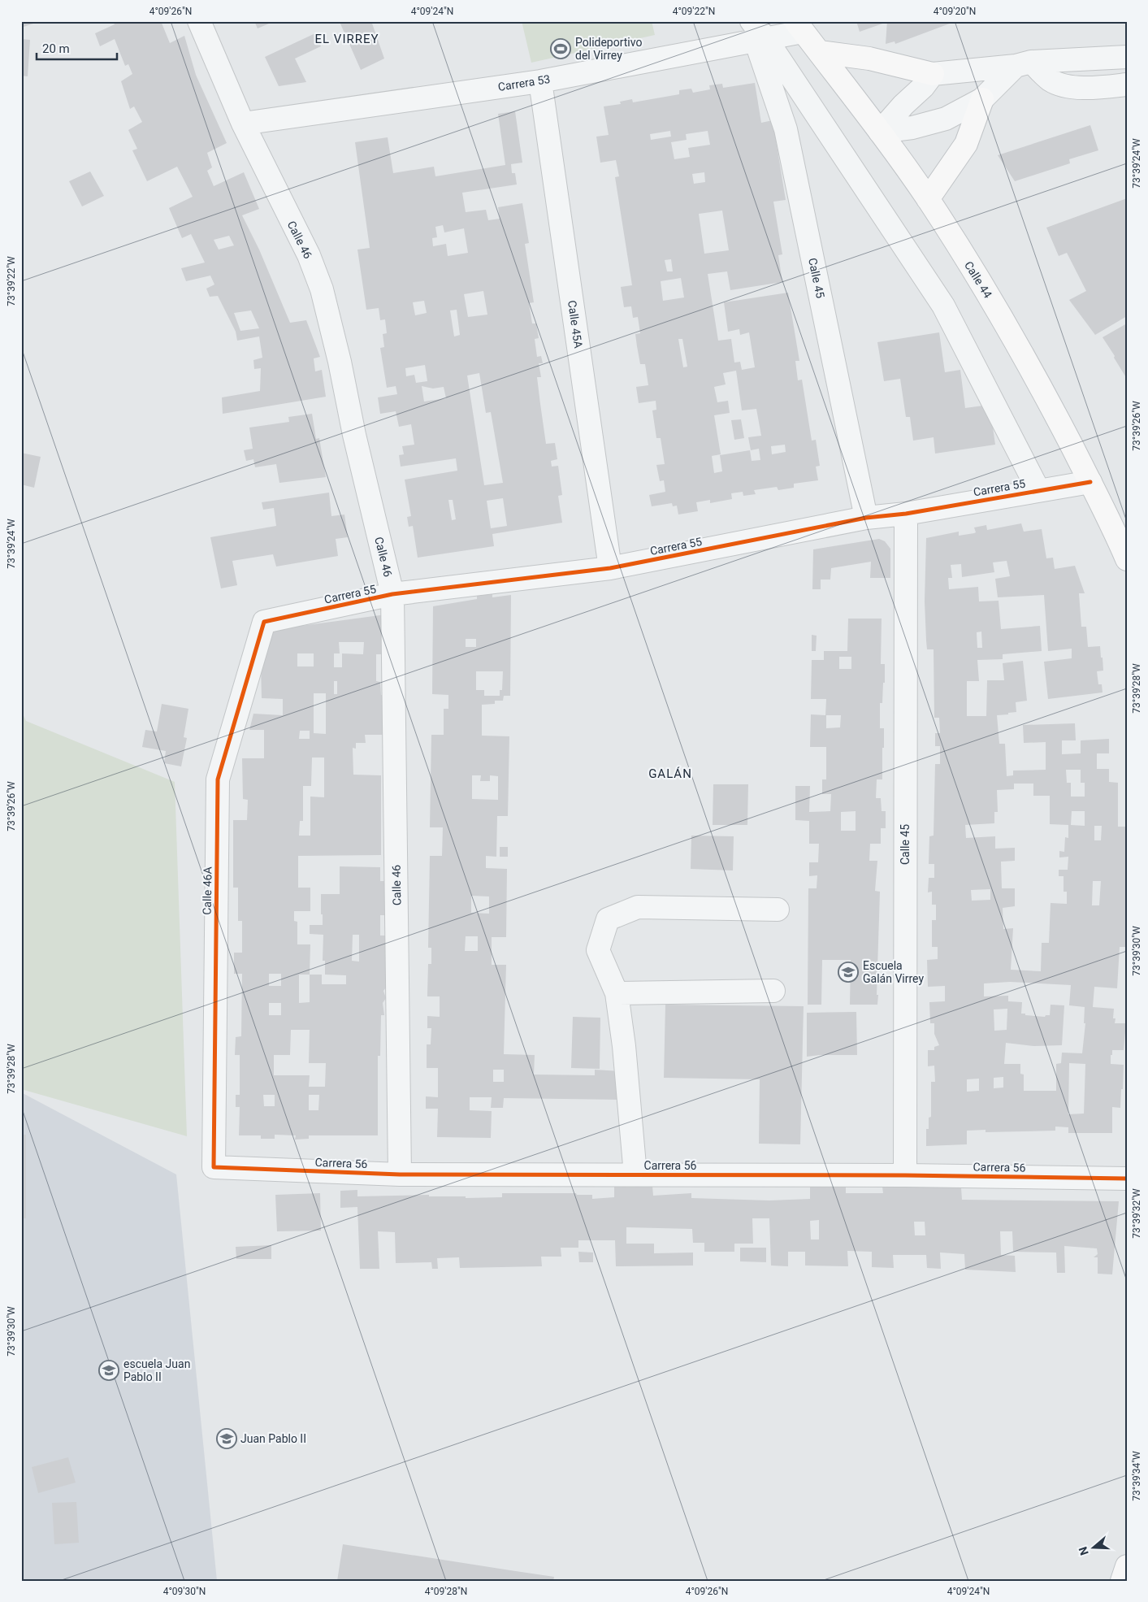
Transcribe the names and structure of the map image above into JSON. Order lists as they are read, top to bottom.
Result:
{
  "streets": {
    "main road": ["Calle 44"],
    "street": [
      "Carrera 53",
      "Calle 46",
      "Calle 45",
      "Calle 45A",
      "Carrera 55",
      "Calle 46A",
      "Carrera 56"
    ]
  },
  "crossings": [
    ["Carrera 53", "Calle 46"],
    ["Carrera 53", "Calle 45"],
    ["Carrera 53", "Calle 44"],
    ["Carrera 53", "Calle 45A"],
    ["Calle 46", "Carrera 55"],
    ["Calle 46", "Carrera 56"],
    ["Calle 45", "Carrera 55"],
    ["Calle 45", "Carrera 56"],
    ["Calle 44", "Carrera 55"],
    ["Calle 45A", "Carrera 55"],
    ["Carrera 55", "Calle 46A"],
    ["Calle 46A", "Carrera 56"]
  ],
  "districts": ["EL VIRREY", "GALÁN"],
  "places": {
    "sports": ["Polideportivo del Virrey"],
    "school or university": ["Escuela Galán Virrey", "escuela Juan Pablo II", "Juan Pablo II"]
  },
  "scale_bar": "20 m",
  "north": "left",
  "coordinates": [
    "4°09'26\"N",
    "4°09'24\"N",
    "4°09'22\"N",
    "4°09'20\"N",
    "73°39'24\"W",
    "73°39'22\"W",
    "73°39'26\"W",
    "73°39'28\"W",
    "73°39'30\"W",
    "73°39'32\"W",
    "73°39'34\"W",
    "4°09'30\"N",
    "4°09'28\"N"
  ]
}
